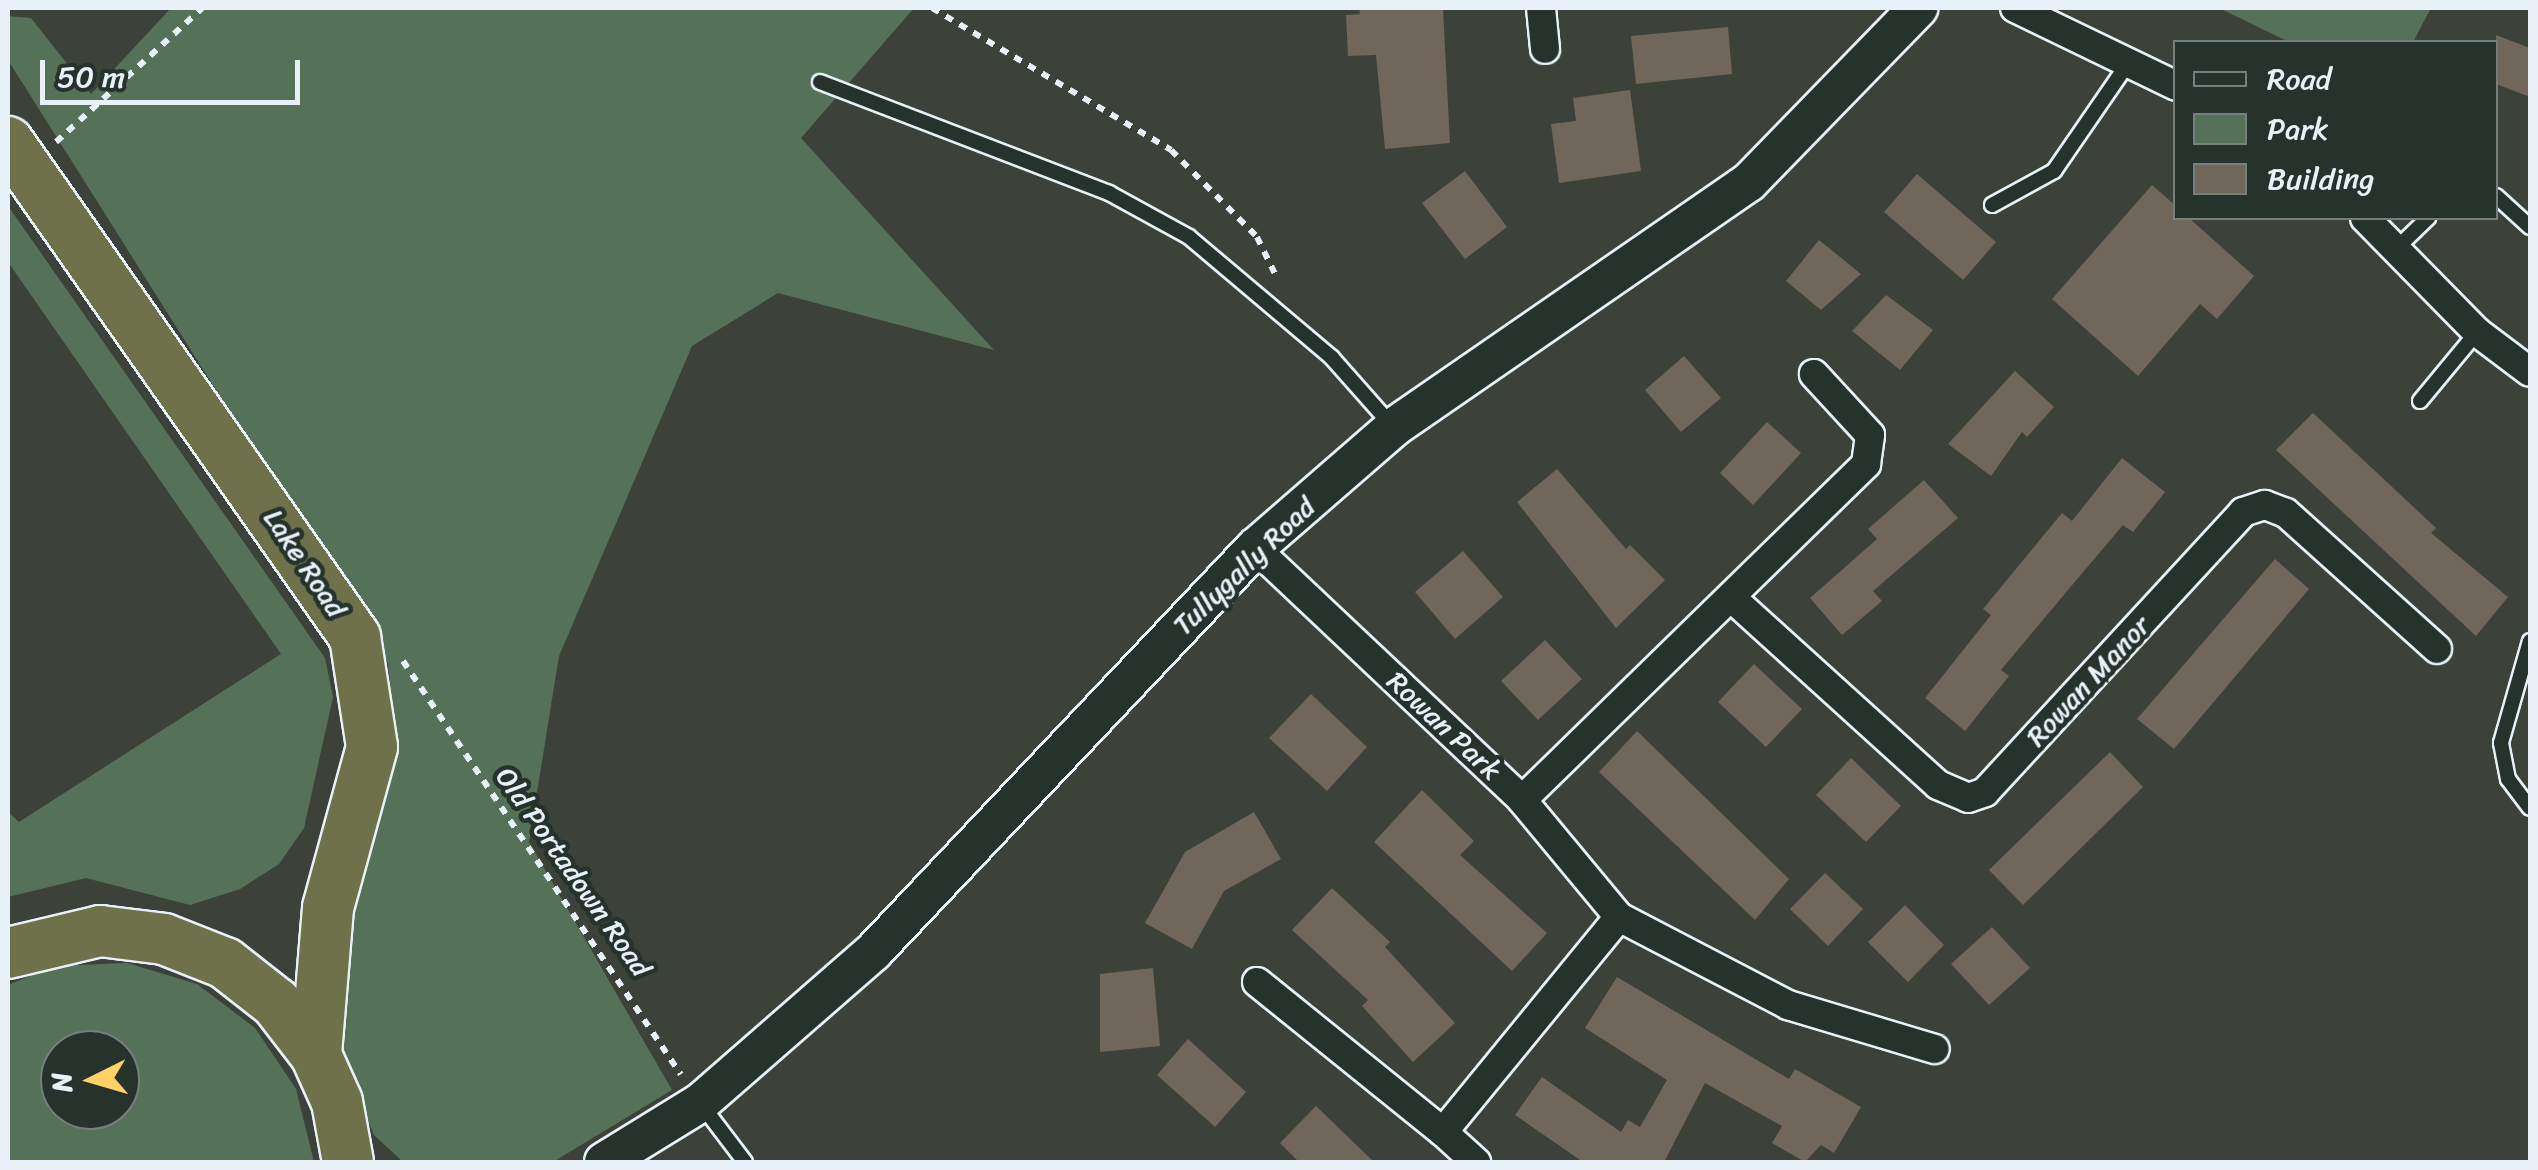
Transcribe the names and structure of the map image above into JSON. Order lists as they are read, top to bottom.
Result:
{
  "streets": {
    "highway": ["Lake Road"],
    "street": ["Tullygally Road", "Rowan Manor", "Rowan Park"],
    "path": ["Old Portadown Road"]
  },
  "crossings": [
    ["Lake Road", "Old Portadown Road"],
    ["Tullygally Road", "Rowan Park"]
  ],
  "legend": ["Road", "Park", "Building"],
  "scale_bar": "50 m",
  "north": "left"
}
